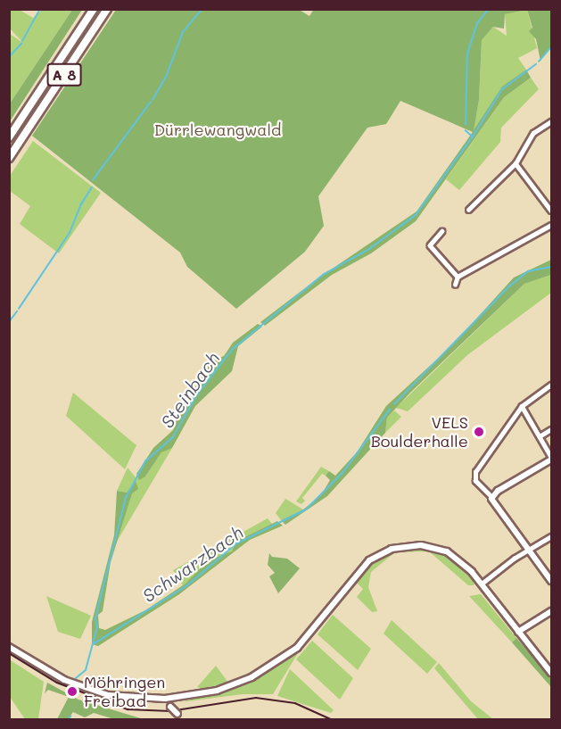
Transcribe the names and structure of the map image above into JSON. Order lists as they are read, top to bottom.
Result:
{
  "streets": {
    "highway": ["A 8"]
  },
  "water": ["Steinbach", "Schwarzbach"],
  "parks": ["Dürrlewangwald"],
  "places": ["VELS Boulderhalle", "Möhringen Freibad"]
}
